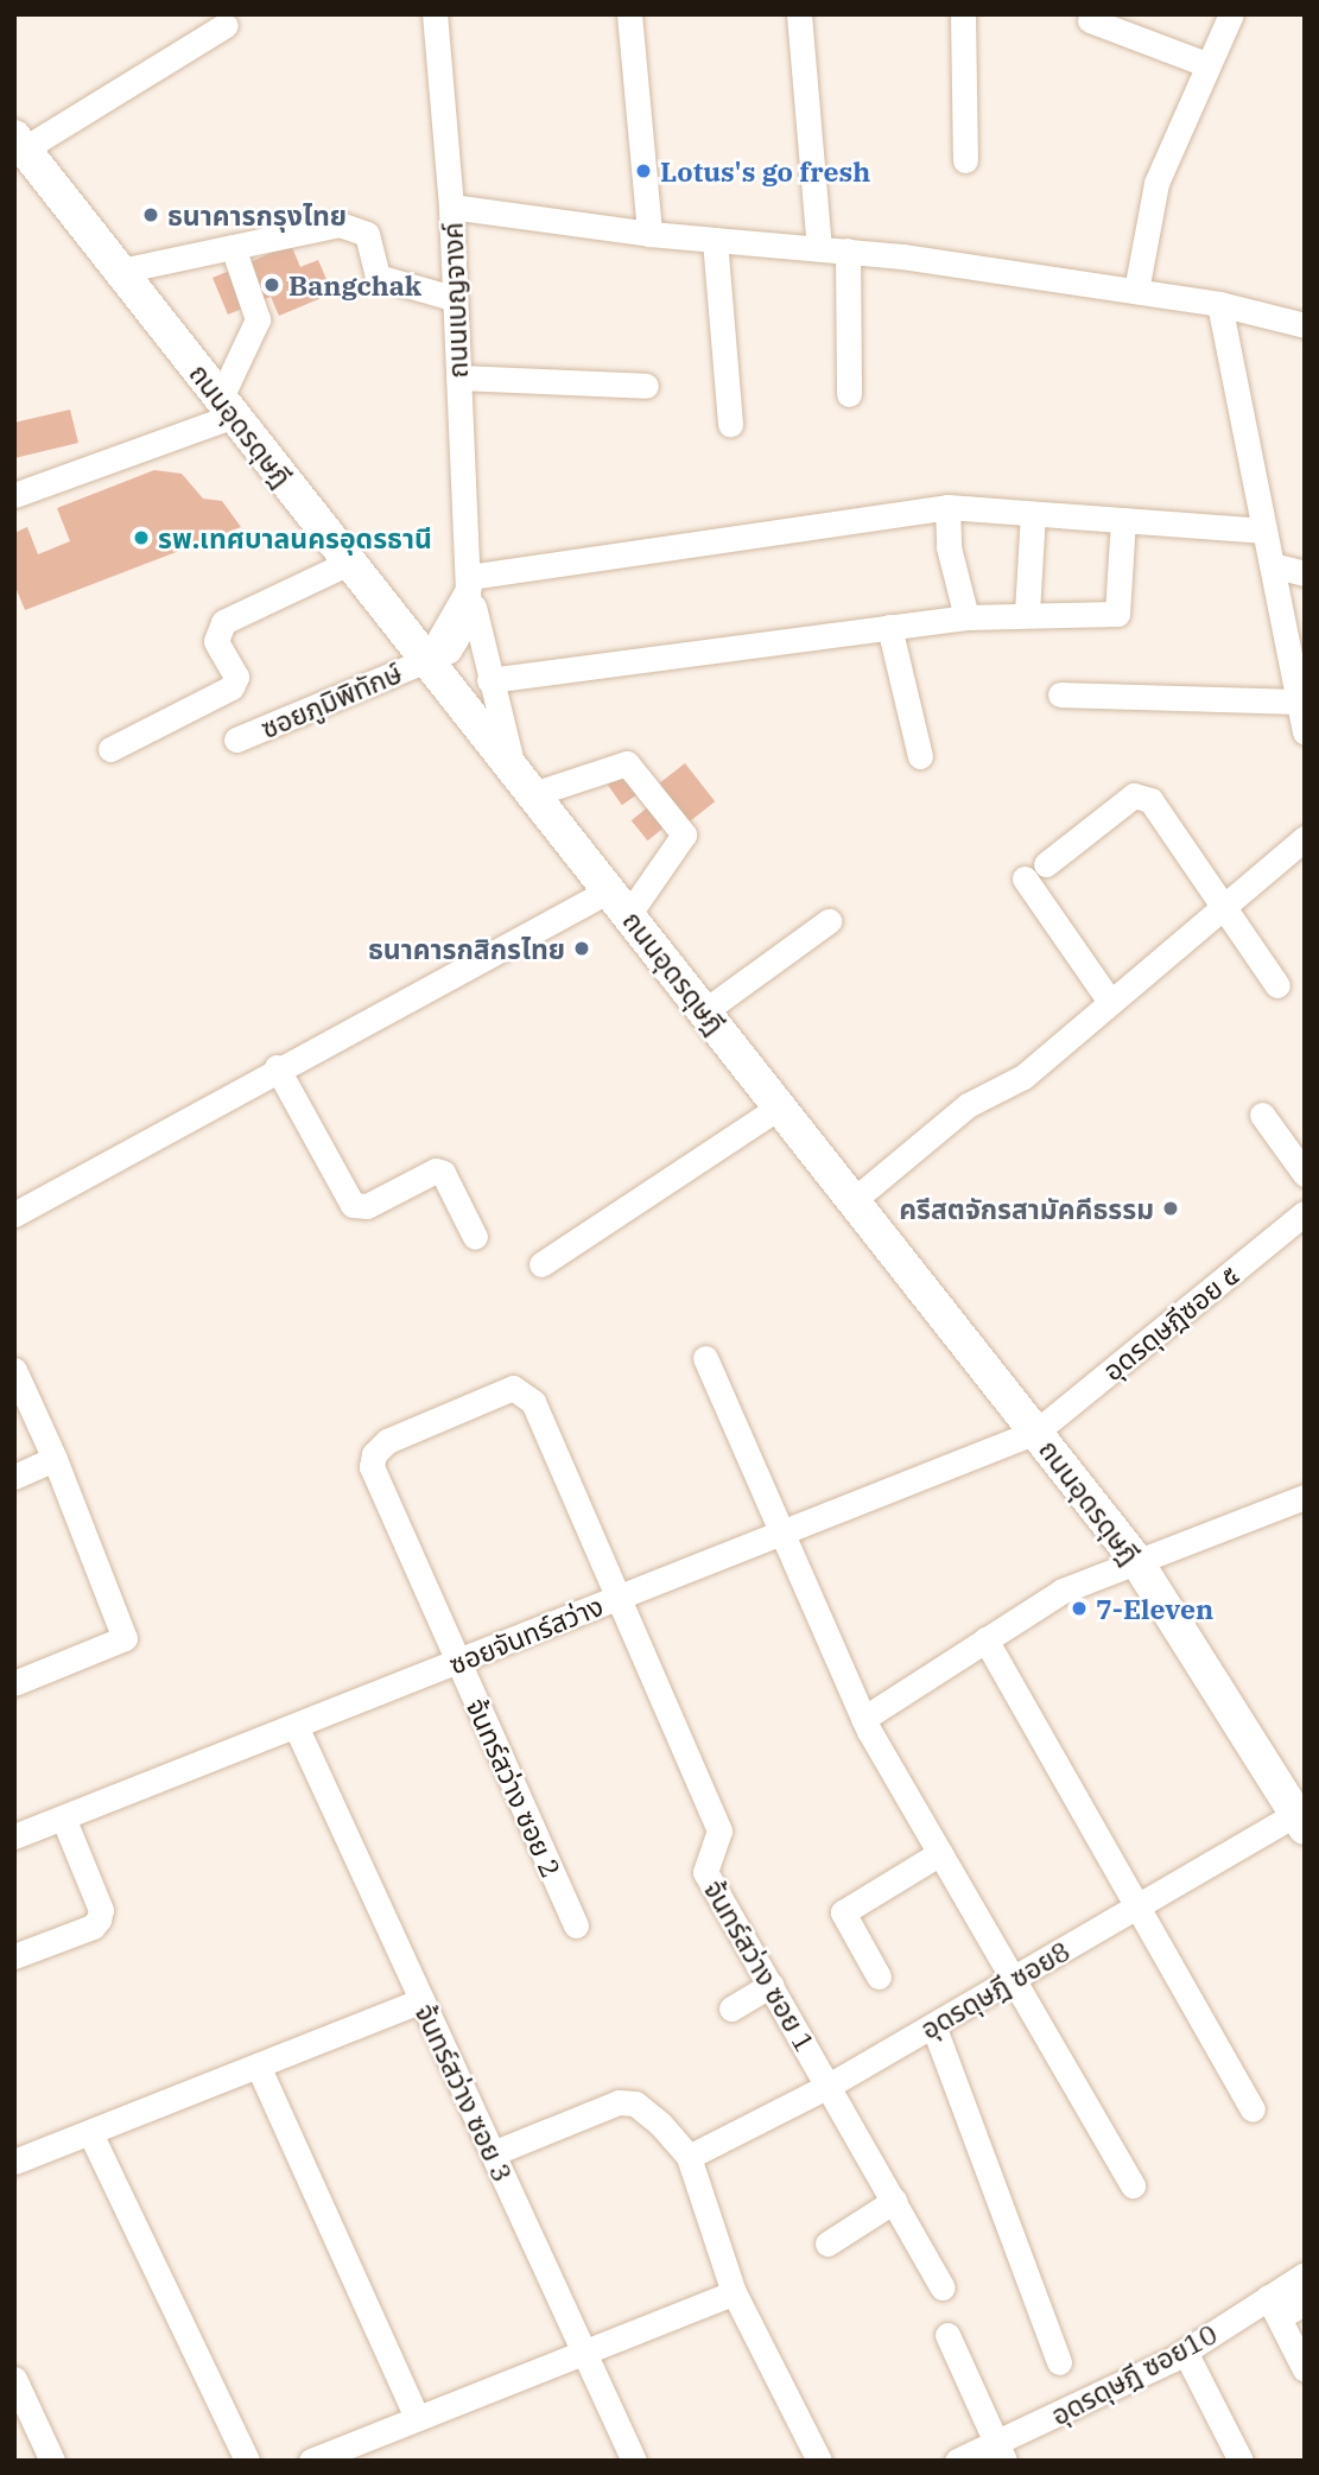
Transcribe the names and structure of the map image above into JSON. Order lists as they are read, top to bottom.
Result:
{
  "streets": {
    "main road": ["ถนนอุดรดุษฎี"],
    "street": [
      "ถนนเบญจางค์",
      "ซอยภูมิพิทักษ์",
      "อุดรดุษฎีซอย ๕",
      "ซอยจันทร์สว่าง",
      "จ้นทร์สว่าง ซอย 2",
      "จ้นทร์สว่าง ซอย 1",
      "อุดรดุษฎี ซอย8",
      "จ้นทร์สว่าง ซอย 3",
      "อุดรดุษฎี ซอย10"
    ]
  },
  "crossings": [
    ["ถนนเบญจางค์", "ถนนอุดรดุษฎี"],
    ["ถนนเบญจางค์", "ซอยภูมิพิทักษ์"],
    ["ถนนอุดรดุษฎี", "ซอยภูมิพิทักษ์"],
    ["ถนนอุดรดุษฎี", "อุดรดุษฎีซอย ๕"],
    ["ถนนอุดรดุษฎี", "ซอยจันทร์สว่าง"],
    ["ถนนอุดรดุษฎี", "อุดรดุษฎี ซอย8"],
    ["อุดรดุษฎีซอย ๕", "ซอยจันทร์สว่าง"],
    ["ซอยจันทร์สว่าง", "จ้นทร์สว่าง ซอย 2"],
    ["ซอยจันทร์สว่าง", "จ้นทร์สว่าง ซอย 1"],
    ["ซอยจันทร์สว่าง", "จ้นทร์สว่าง ซอย 3"],
    ["จ้นทร์สว่าง ซอย 2", "จ้นทร์สว่าง ซอย 1"],
    ["จ้นทร์สว่าง ซอย 1", "อุดรดุษฎี ซอย8"]
  ],
  "places": [
    "Lotus's go fresh",
    "ธนาคารกรุงไทย",
    "Bangchak",
    "รพ.เทศบาลนครอุดรธานี",
    "ธนาคารกสิกรไทย",
    "ครีสตจักรสามัคคีธรรม",
    "7-Eleven"
  ]
}
